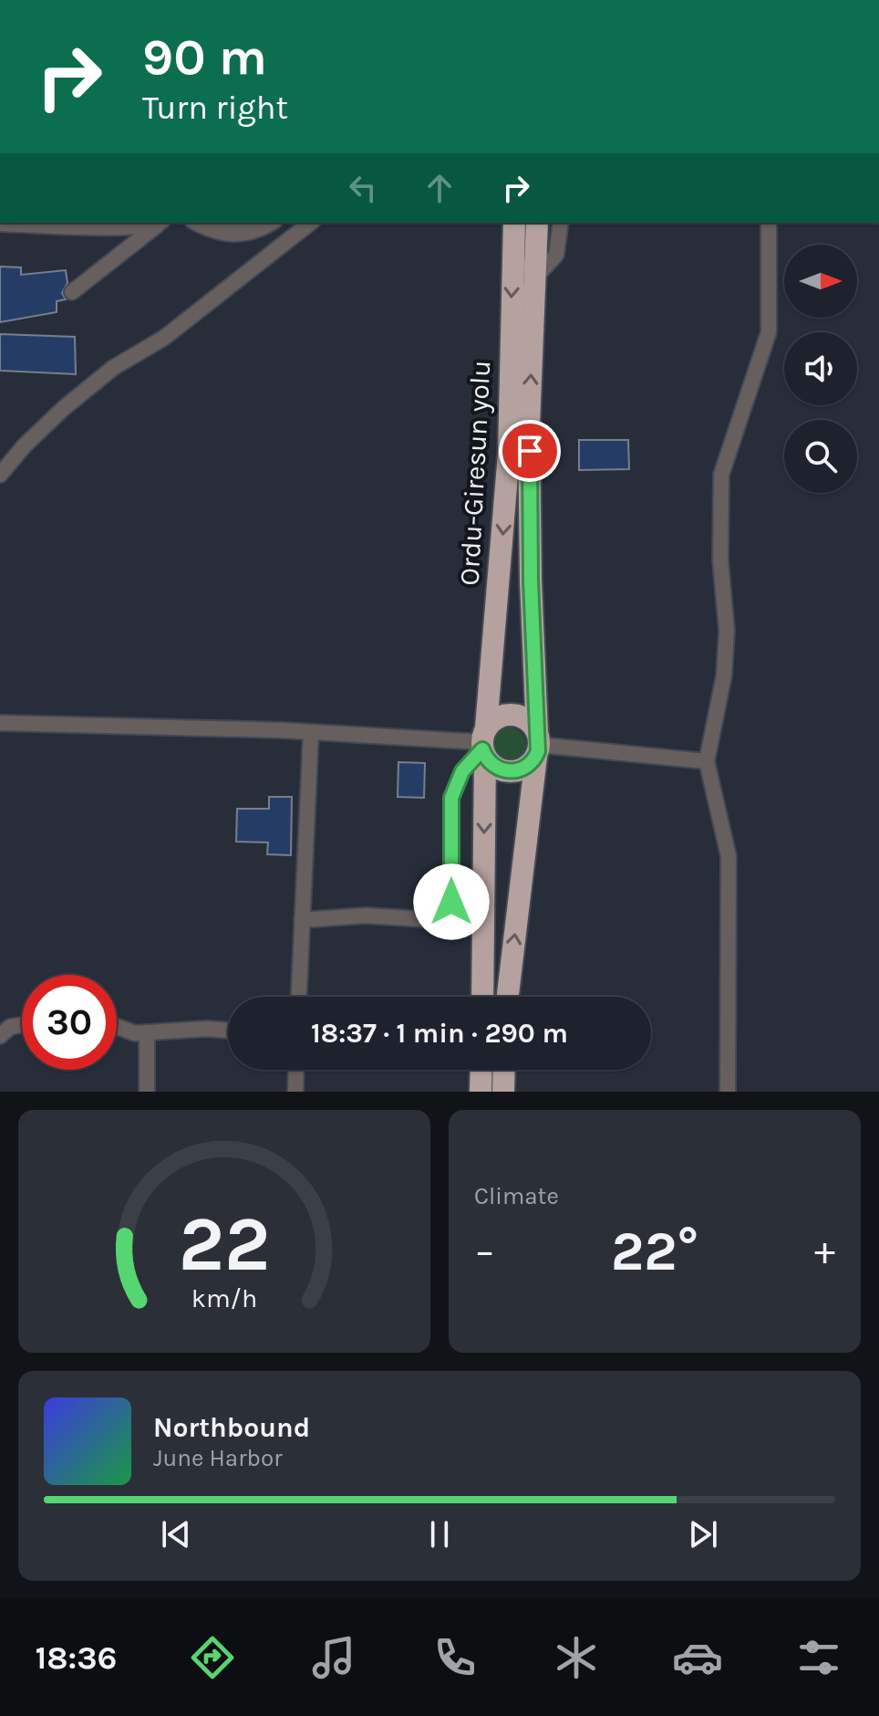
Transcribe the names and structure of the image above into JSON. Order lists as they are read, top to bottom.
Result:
{
  "streets": {
    "highway": ["Ordu-Giresun yolu"]
  },
  "north": "right",
  "page": {
    "turn": ["90 m", "Turn right"],
    "limit": "30",
    "trip": "18:37 · 1 min · 290 m",
    "tile": "Climate",
    "heat": ["−", "22°", "+"],
    "song": ["Northbound", "June Harbor"],
    "tabs": "18:36",
    "gauge": ["22", "km/h"]
  }
}
